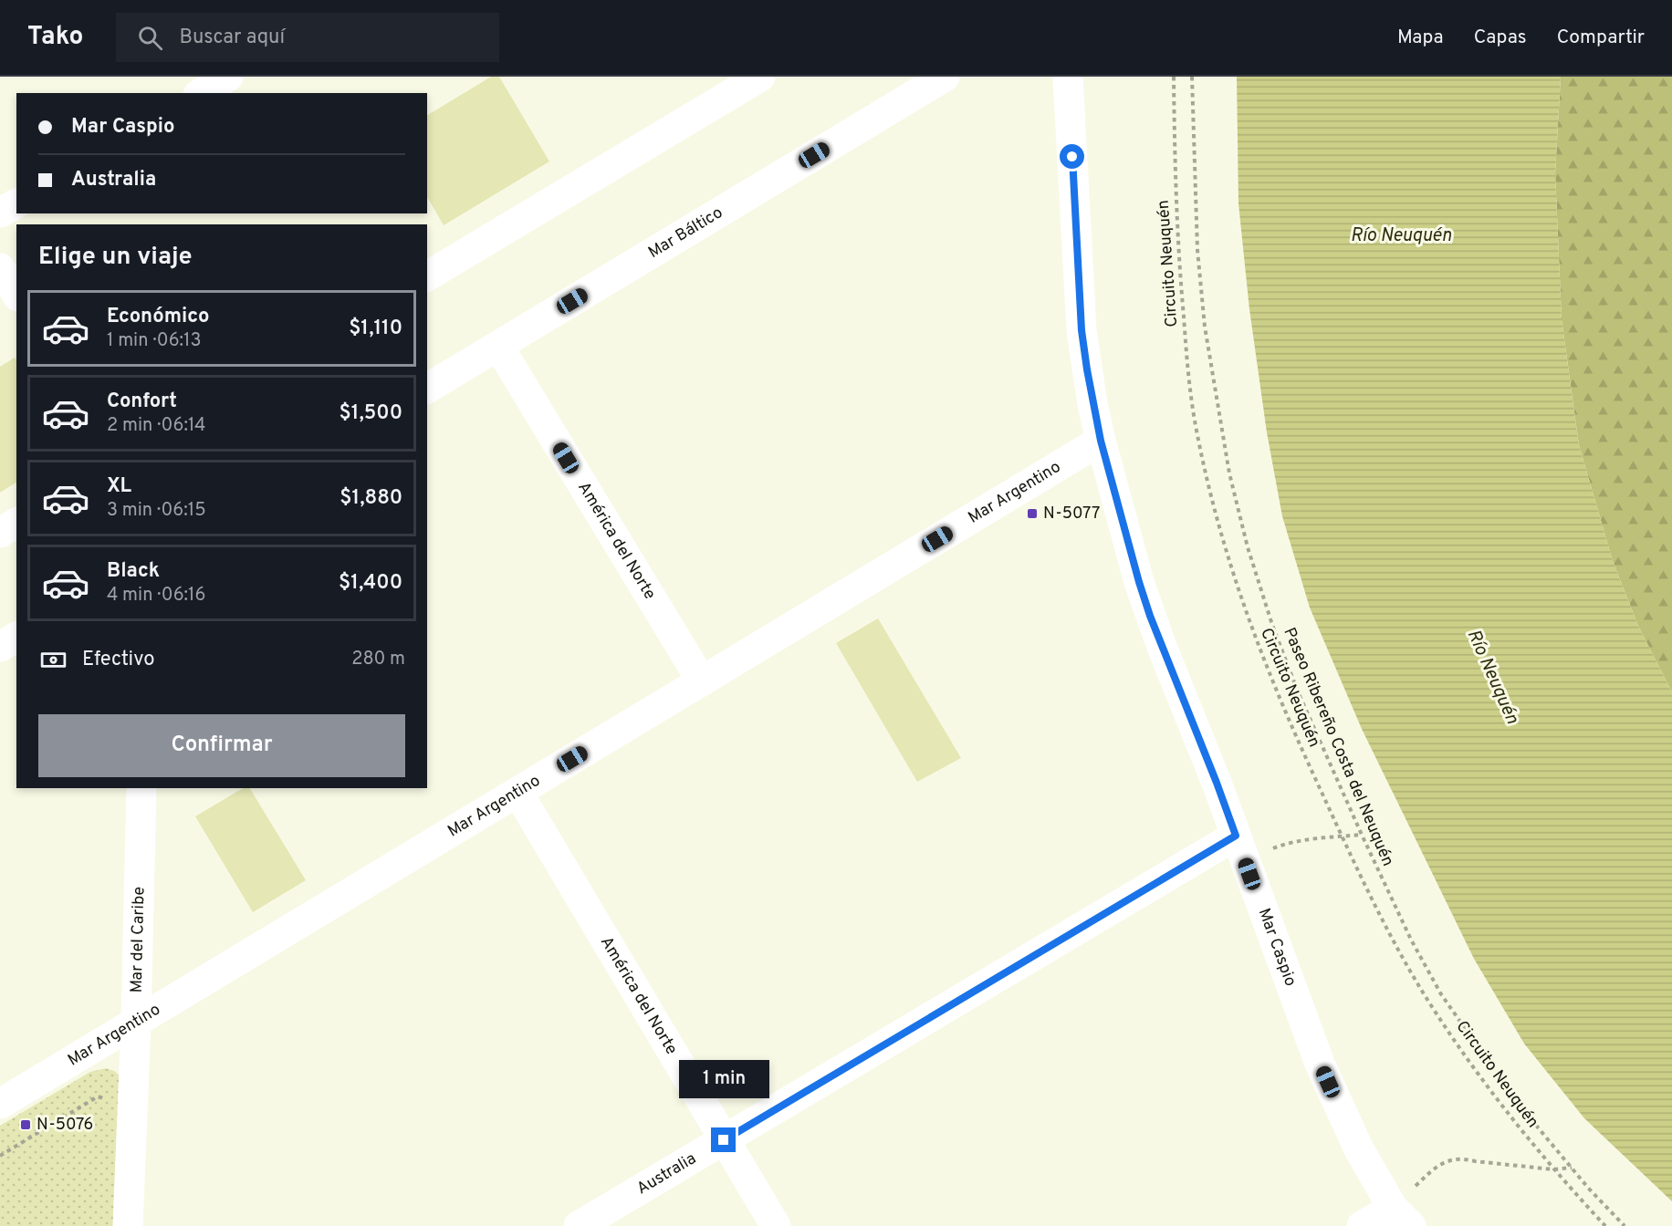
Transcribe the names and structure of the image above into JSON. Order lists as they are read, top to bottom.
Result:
{
  "streets": {
    "street": [
      "Mar Báltico",
      "Mar Argentino",
      "América del Norte",
      "Mar del Caribe",
      "Mar Caspio",
      "Australia"
    ],
    "path": ["Circuito Neuquén", "Paseo Ribereño Costa del Neuquén"]
  },
  "crossings": [
    ["Mar Báltico", "América del Norte"],
    ["Mar Argentino", "América del Norte"],
    ["Mar Argentino", "Mar del Caribe"],
    ["Mar Argentino", "Mar Caspio"],
    ["América del Norte", "Australia"],
    ["Mar Caspio", "Australia"]
  ],
  "water": ["Río Neuquén"],
  "places": {
    "transit": ["N-5077", "N-5076"]
  },
  "page": {
    "header": "Tako",
    "search": "Buscar aquí",
    "nav": ["Mapa", "Capas", "Compartir"],
    "banner": ["Mar Caspio", "Australia"],
    "heading": "Elige un viaje",
    "list": [
      {
        "name": "Económico",
        "note": "1 min · 06:13",
        "value": "$1,110"
      },
      {
        "name": "Confort",
        "note": "2 min · 06:14",
        "value": "$1,500"
      },
      {
        "name": "XL",
        "note": "3 min · 06:15",
        "value": "$1,880"
      },
      {
        "name": "Black",
        "note": "4 min · 06:16",
        "value": "$1,400"
      }
    ],
    "pay": ["Efectivo", "280 m"],
    "buttons": "Confirmar",
    "bubble": "1 min"
  }
}
